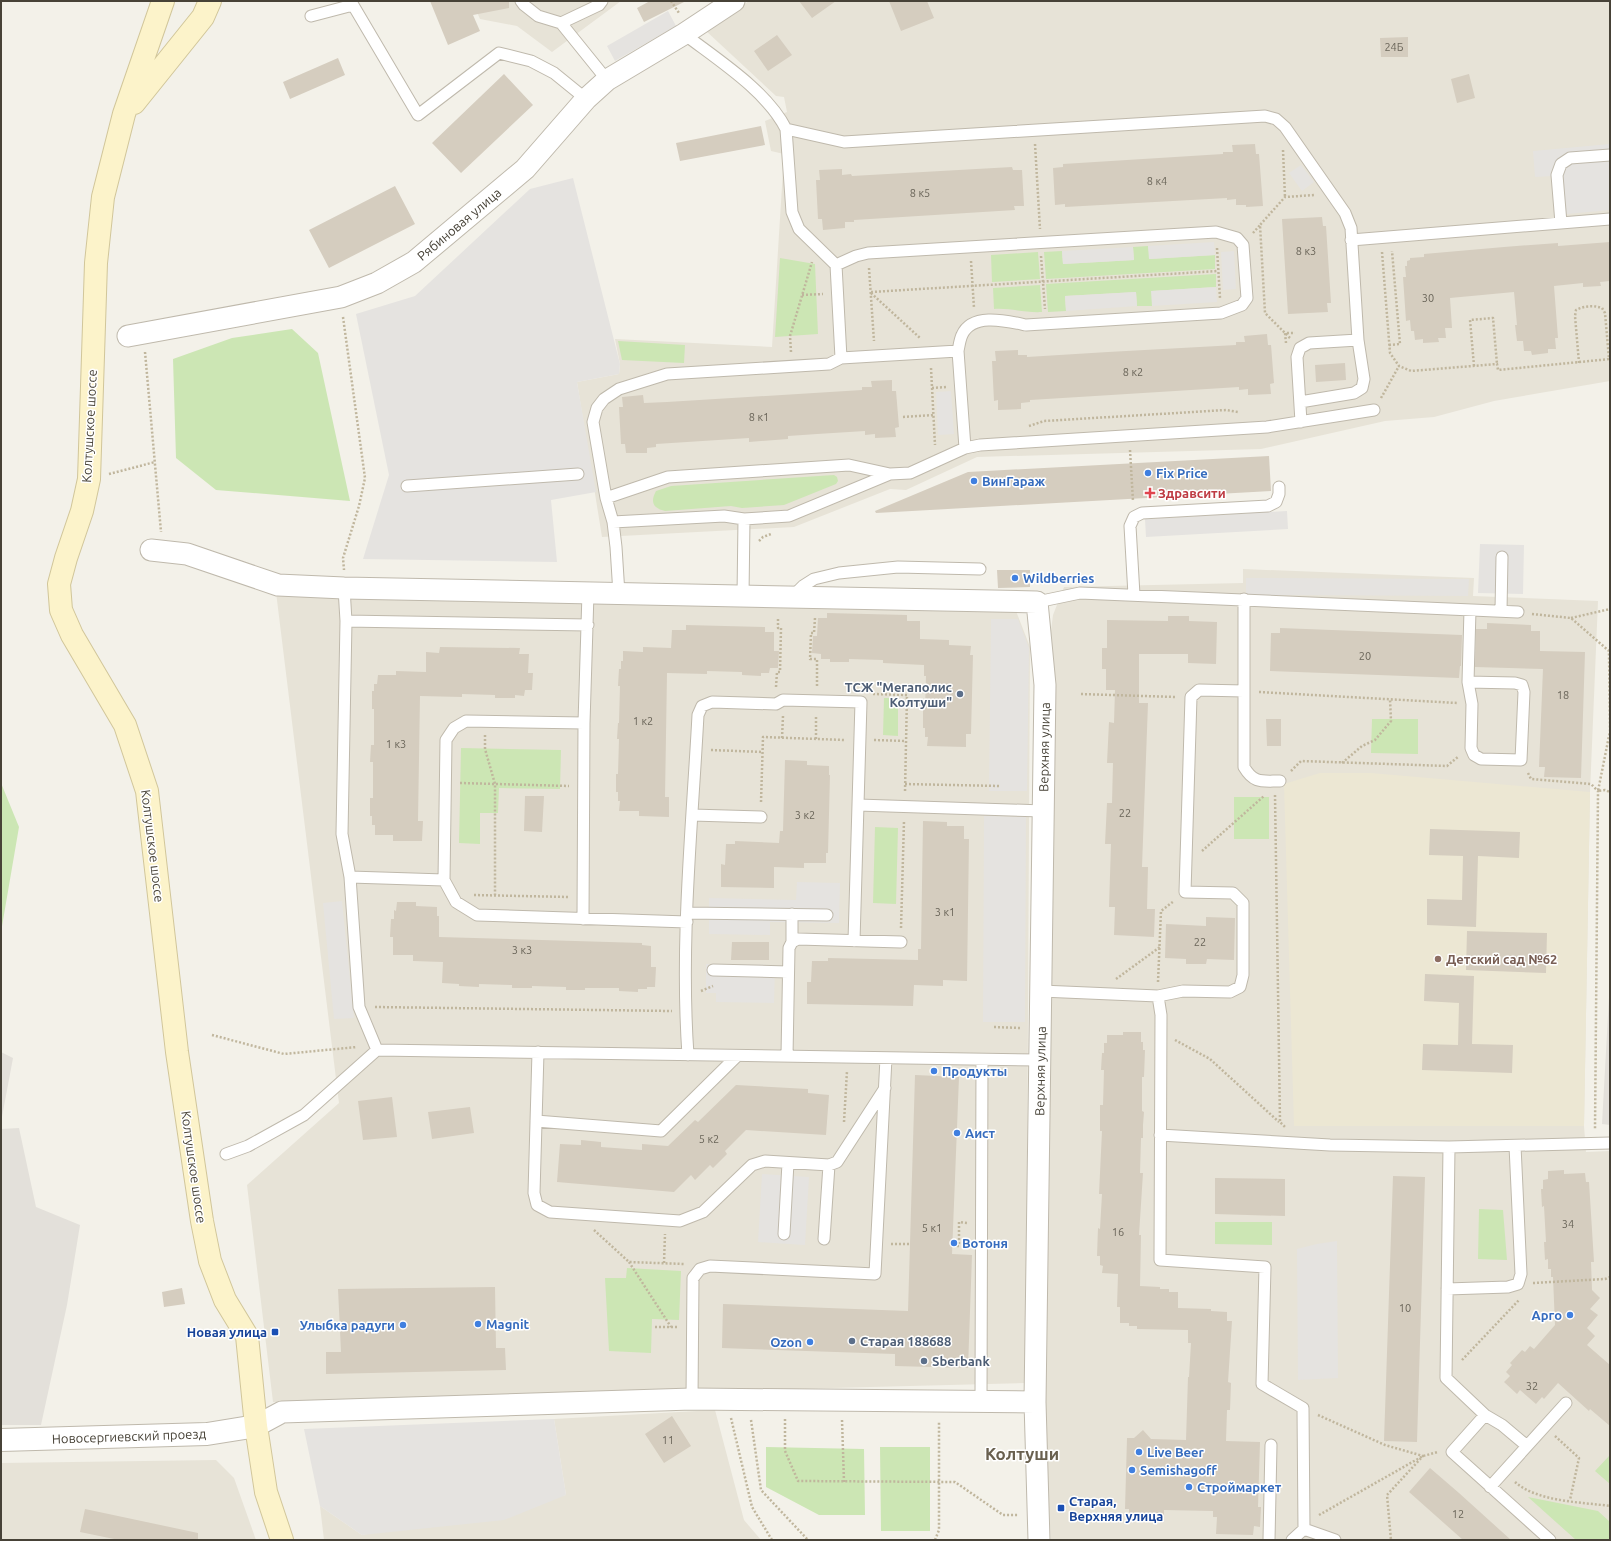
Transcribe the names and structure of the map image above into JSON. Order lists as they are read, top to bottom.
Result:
{
  "streets": {
    "main road": ["Колтушское шоссе"],
    "street": ["Рябиновая улица", "Верхняя улица", "Новосергиевский проезд"]
  },
  "crossings": [
    ["Колтушское шоссе", "Новосергиевский проезд"]
  ],
  "districts": ["Колтуши"],
  "places": {
    "other": [
      "Fix Price",
      "ВинГараж",
      "Wildberries",
      "ТСЖ \"Мегаполис Колтуши\"",
      "Детский сад №62",
      "Продукты",
      "Аист",
      "Вотоня",
      "Арго",
      "Magnit",
      "Улыбка радуги",
      "Старая 188688",
      "Ozon",
      "Sberbank",
      "Live Beer",
      "Semishagoff",
      "Строймаркет"
    ],
    "health": ["Здравсити"],
    "transit": ["Новая улица", "Старая, Верхняя улица"]
  },
  "house_numbers": [
    "24Б",
    "8 к4",
    "8 к5",
    "8 к3",
    "30",
    "8 к2",
    "8 к1",
    "20",
    "18",
    "1 к2",
    "1 к3",
    "22",
    "3 к2",
    "3 к1",
    "22",
    "3 к3",
    "5 к2",
    "34",
    "5 к1",
    "16",
    "10",
    "32",
    "11",
    "12"
  ]
}
